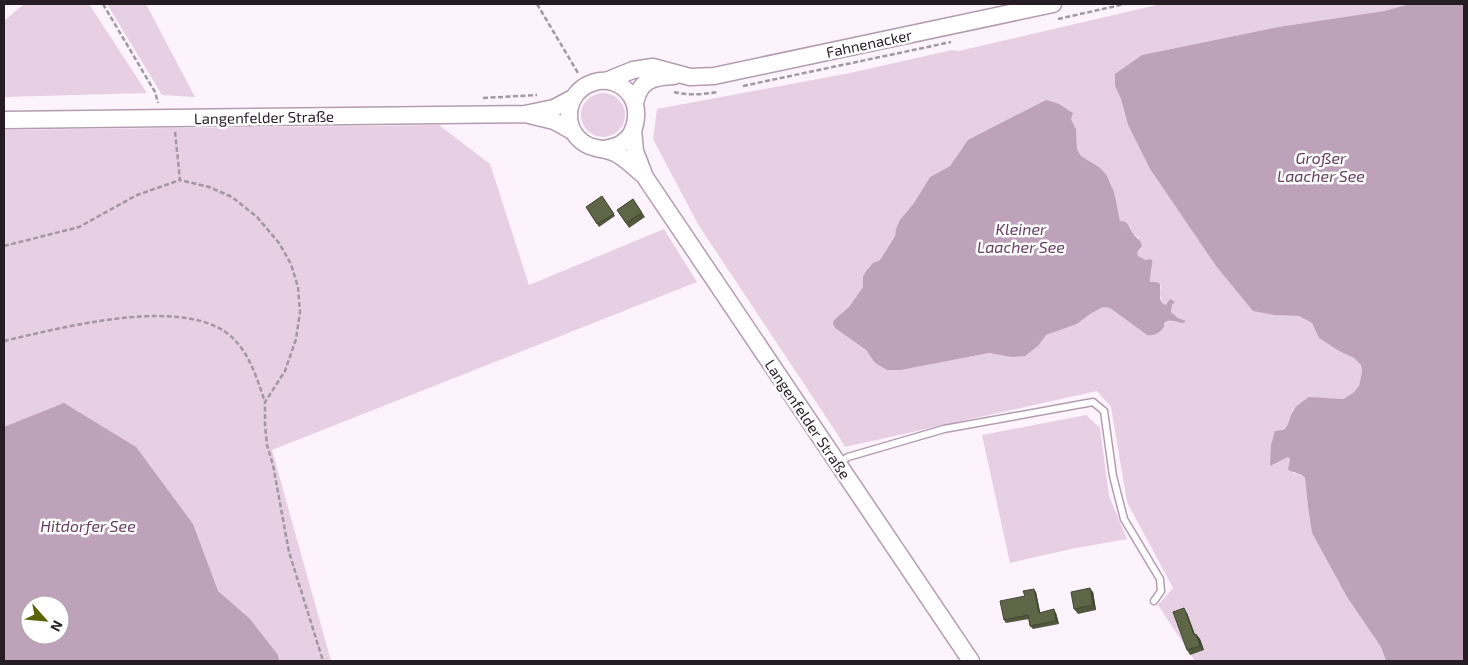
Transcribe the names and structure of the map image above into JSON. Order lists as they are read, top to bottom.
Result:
{
  "streets": {
    "street": ["Fahnenacker", "Langenfelder Straße"]
  },
  "crossings": [
    ["Fahnenacker", "Langenfelder Straße"]
  ],
  "water": ["Großer Laacher See", "Kleiner Laacher See", "Hitdorfer See"],
  "north": "bottom right"
}
